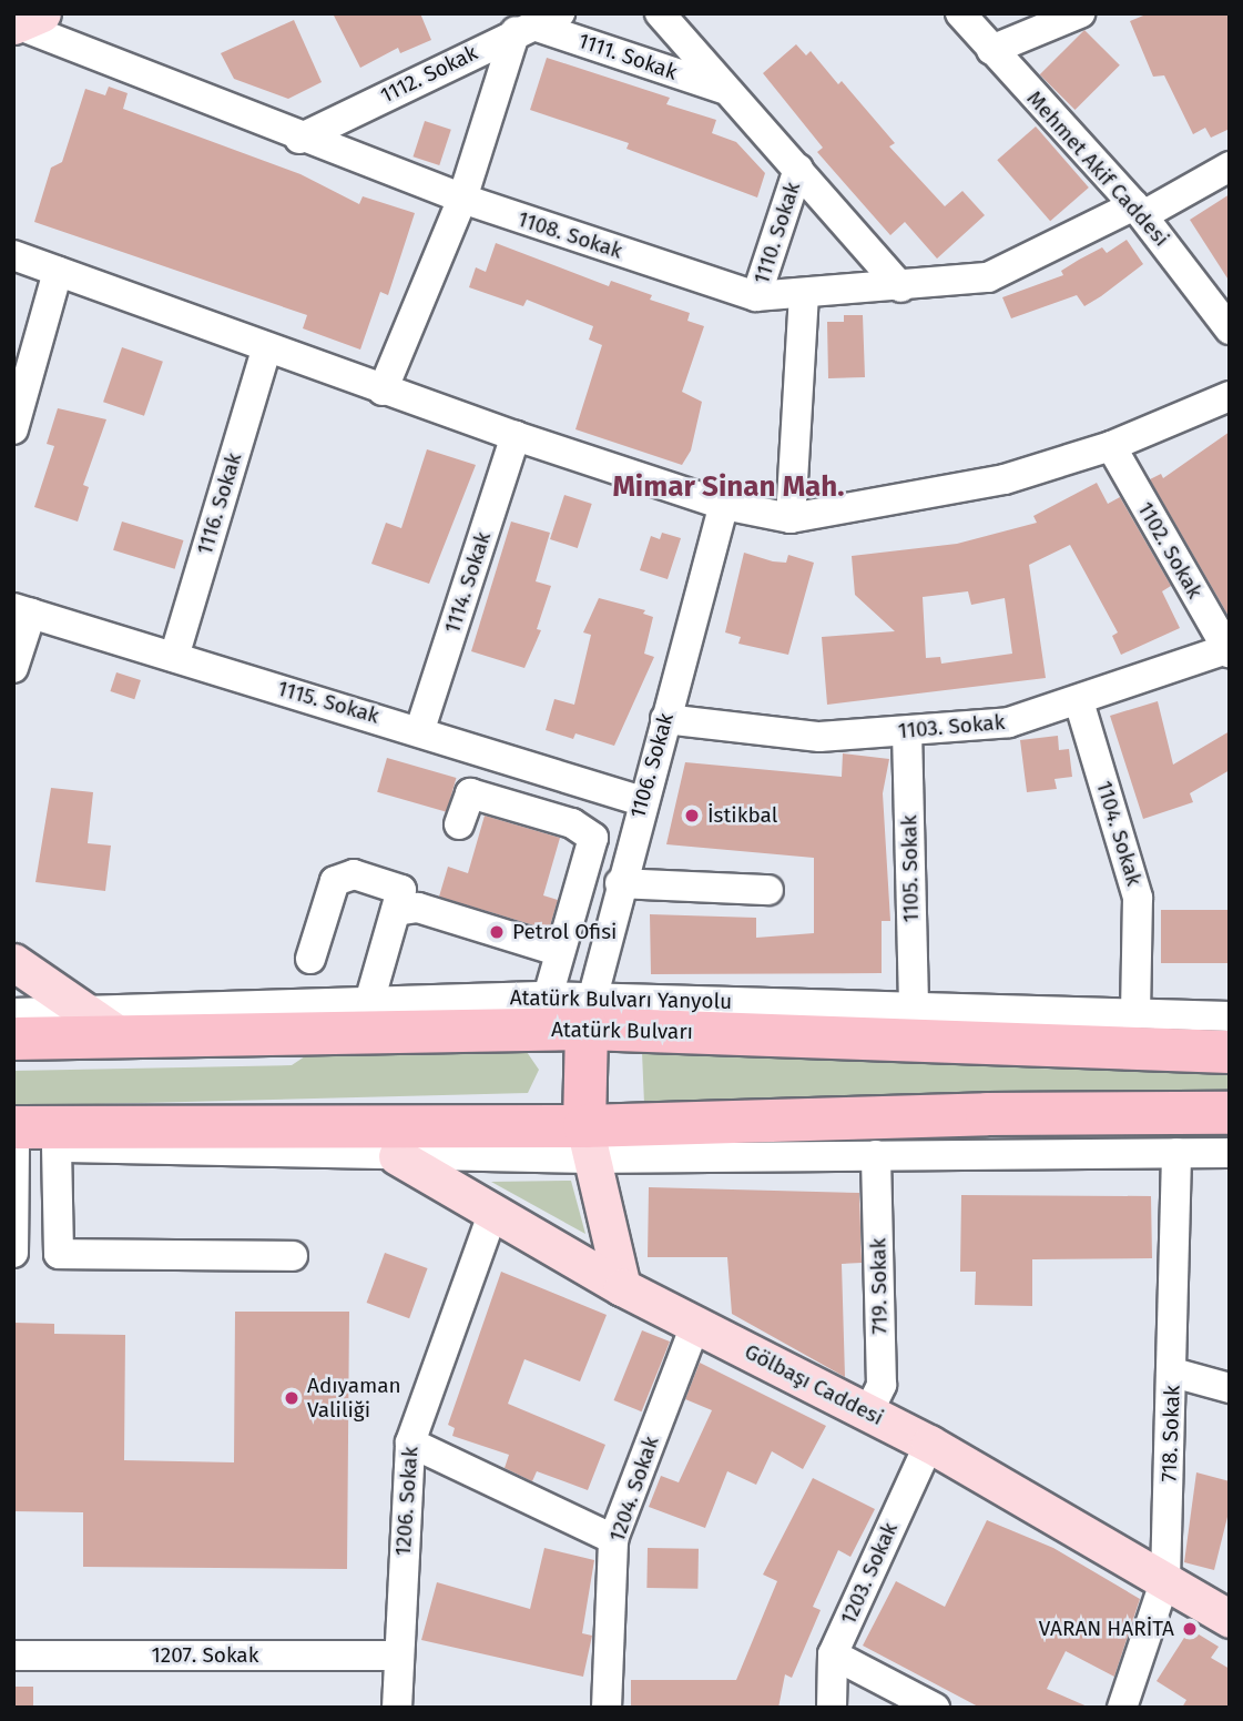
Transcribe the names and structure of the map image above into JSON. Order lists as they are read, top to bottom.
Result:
{
  "streets": {
    "highway": ["Atatürk Bulvarı"],
    "main road": ["Gölbaşı Caddesi"],
    "street": [
      "1111. Sokak",
      "1112. Sokak",
      "Mehmet Akif Caddesi",
      "1110. Sokak",
      "1108. Sokak",
      "1116. Sokak",
      "1102. Sokak",
      "1114. Sokak",
      "1115. Sokak",
      "1103. Sokak",
      "1106. Sokak",
      "1104. Sokak",
      "1105. Sokak",
      "Atatürk Bulvarı Yanyolu",
      "719. Sokak",
      "718. Sokak",
      "1204. Sokak",
      "1206. Sokak",
      "1203. Sokak",
      "1207. Sokak"
    ]
  },
  "crossings": [
    ["1111. Sokak", "1112. Sokak"],
    ["1112. Sokak", "1108. Sokak"],
    ["Mehmet Akif Caddesi", "1108. Sokak"],
    ["1110. Sokak", "1108. Sokak"],
    ["1116. Sokak", "1115. Sokak"],
    ["1102. Sokak", "1103. Sokak"],
    ["1114. Sokak", "1115. Sokak"],
    ["1115. Sokak", "1106. Sokak"],
    ["1103. Sokak", "1106. Sokak"],
    ["1103. Sokak", "1104. Sokak"],
    ["1103. Sokak", "1105. Sokak"],
    ["1106. Sokak", "Atatürk Bulvarı Yanyolu"],
    ["1106. Sokak", "Atatürk Bulvarı"],
    ["1104. Sokak", "Atatürk Bulvarı Yanyolu"],
    ["1105. Sokak", "Atatürk Bulvarı Yanyolu"],
    ["Atatürk Bulvarı Yanyolu", "Atatürk Bulvarı"],
    ["719. Sokak", "Gölbaşı Caddesi"],
    ["Gölbaşı Caddesi", "718. Sokak"],
    ["Gölbaşı Caddesi", "1204. Sokak"],
    ["Gölbaşı Caddesi", "1206. Sokak"],
    ["Gölbaşı Caddesi", "1203. Sokak"],
    ["1206. Sokak", "1207. Sokak"]
  ],
  "districts": ["Mimar Sinan Mah."],
  "places": [
    "İstikbal",
    "Petrol Ofisi",
    "Adıyaman Valiliği",
    "VARAN HARİTA"
  ]
}
